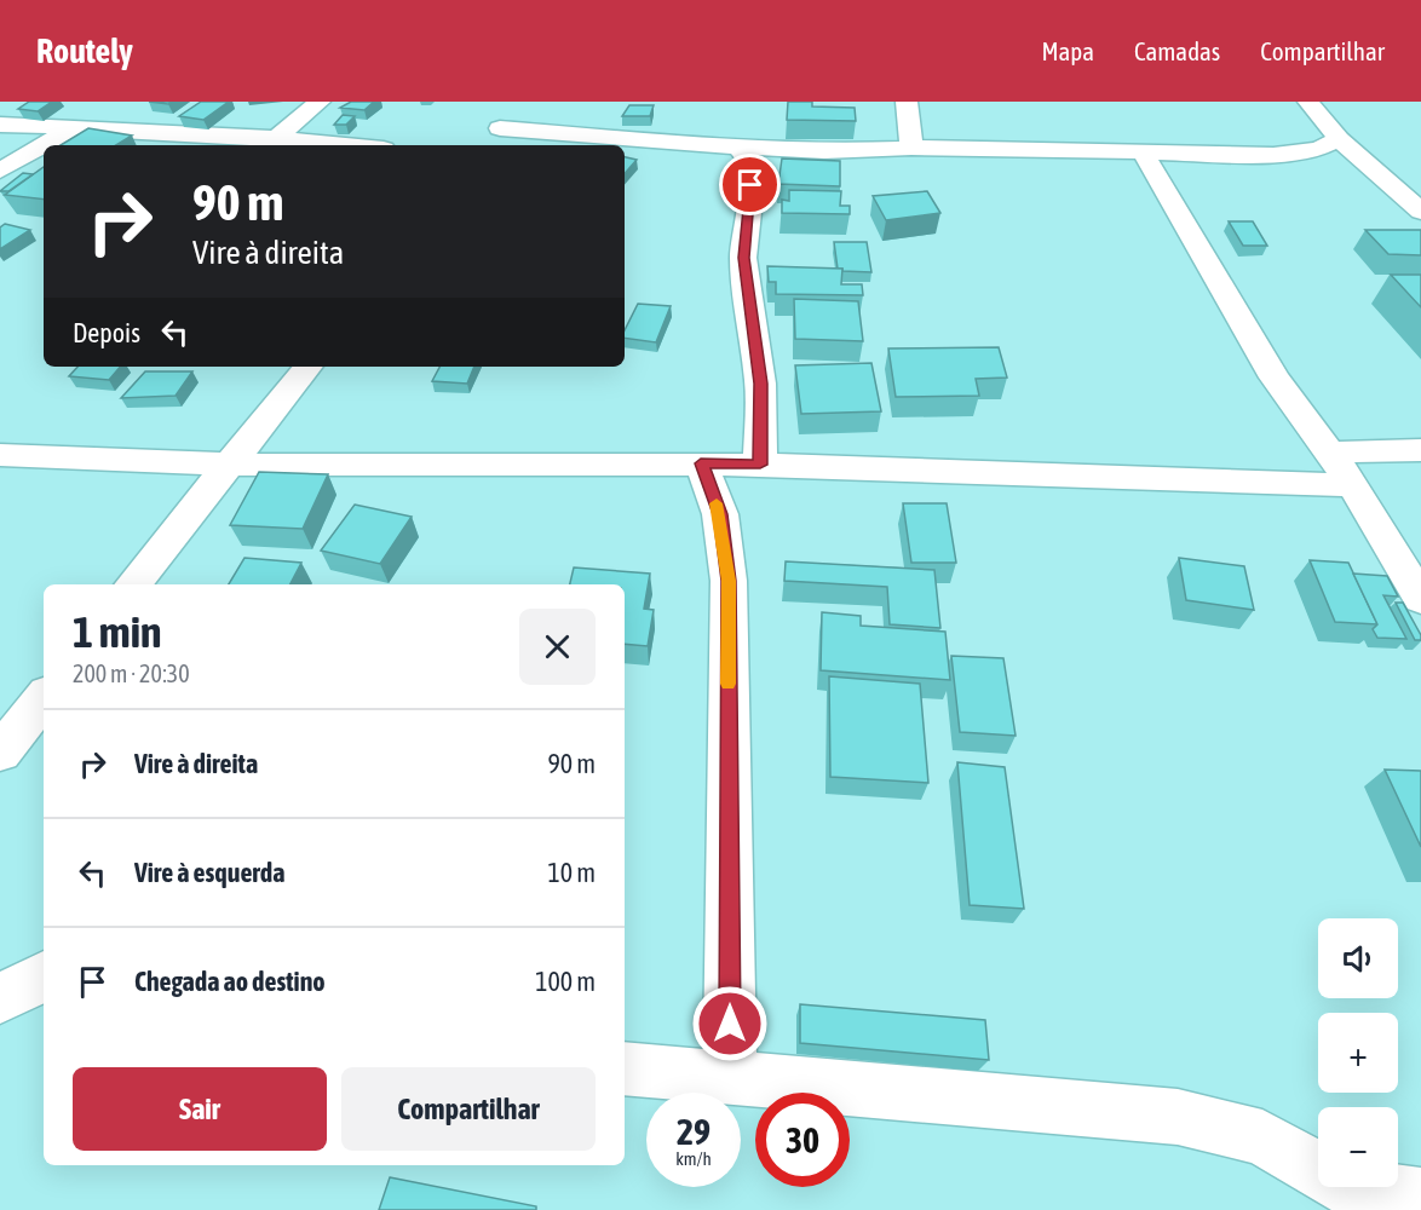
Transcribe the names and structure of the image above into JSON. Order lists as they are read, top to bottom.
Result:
{
  "page": {
    "header": "Routely",
    "nav": ["Mapa", "Camadas", "Compartilhar"],
    "turn": ["90 m", "Vire à direita"],
    "then": "Depois",
    "heading": ["1 min", "200 m · 20:30"],
    "list": [
      {
        "name": "Vire à direita",
        "value": "90 m"
      },
      {
        "name": "Vire à esquerda",
        "value": "10 m"
      },
      {
        "name": "Chegada ao destino",
        "value": "100 m"
      }
    ],
    "map_buttons": ["+", "−"],
    "buttons": ["Sair", "Compartilhar"],
    "speed": "29 km/h",
    "limit": "30"
  }
}
